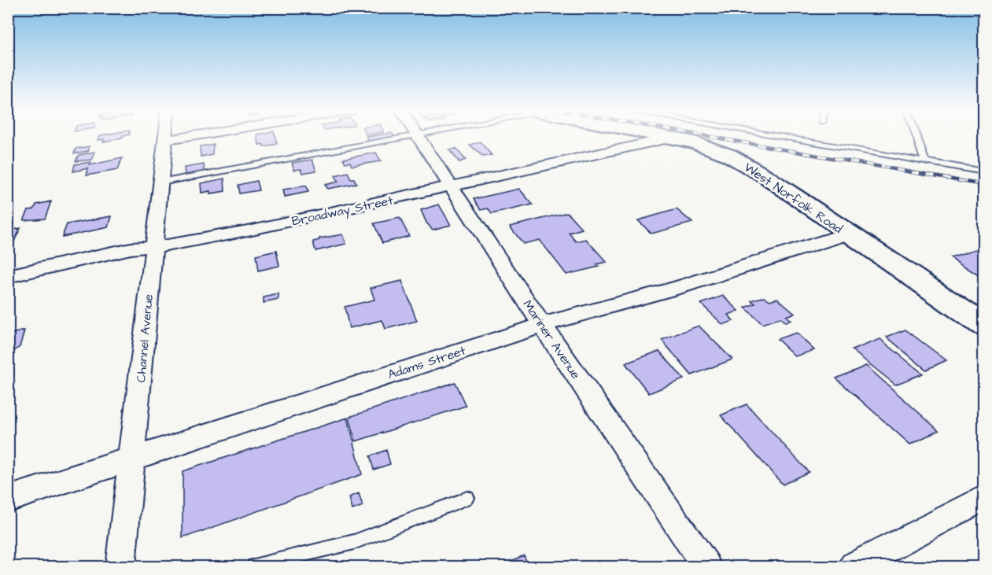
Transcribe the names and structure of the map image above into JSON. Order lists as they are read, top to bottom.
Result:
{
  "streets": {
    "street": [
      "West Norfolk Road",
      "Broadway Street",
      "Channel Avenue",
      "Mariner Avenue",
      "Adams Street"
    ]
  },
  "crossings": [
    ["West Norfolk Road", "Broadway Street"],
    ["West Norfolk Road", "Adams Street"],
    ["Broadway Street", "Channel Avenue"],
    ["Broadway Street", "Mariner Avenue"],
    ["Channel Avenue", "Adams Street"],
    ["Mariner Avenue", "Adams Street"]
  ]
}
